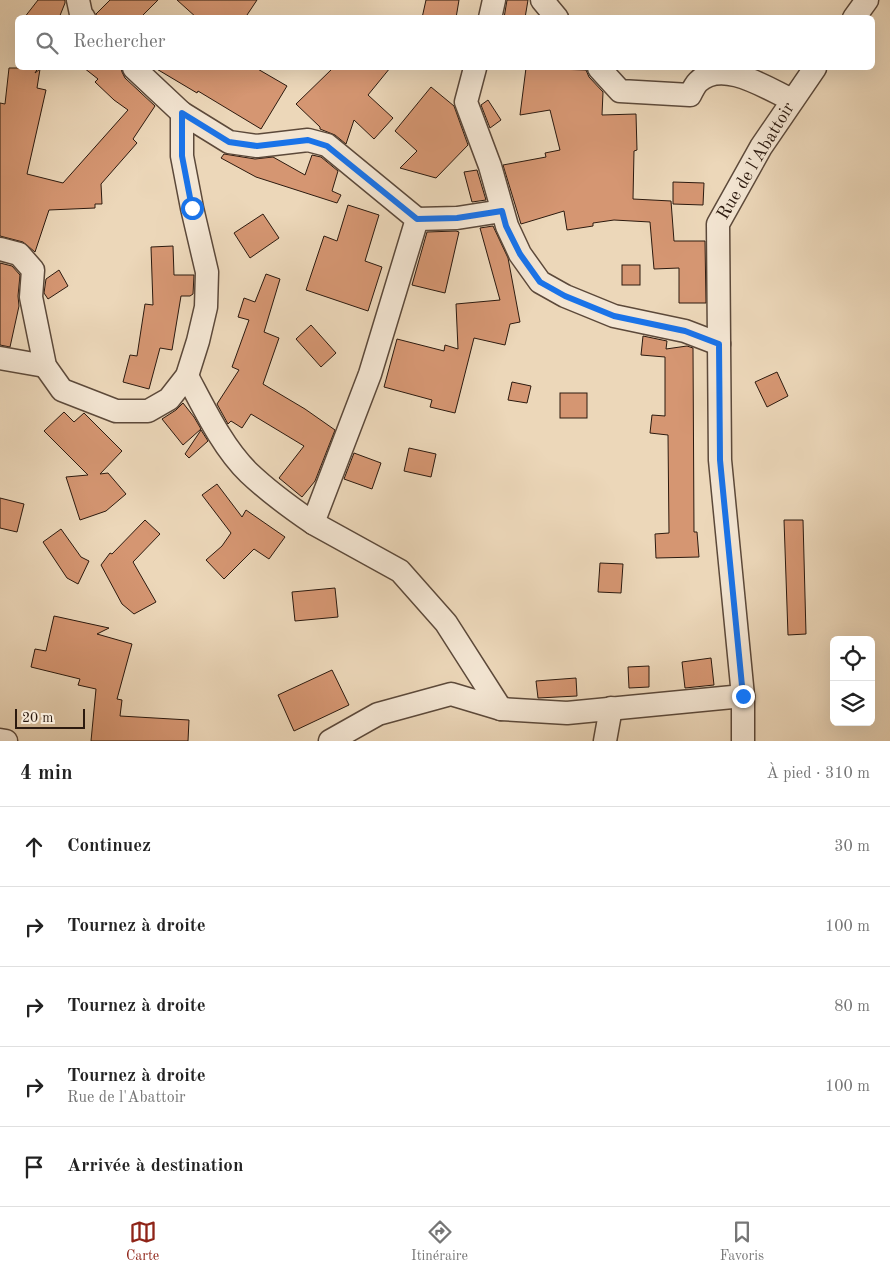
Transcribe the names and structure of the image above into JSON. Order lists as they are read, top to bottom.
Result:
{
  "streets": {
    "street": ["Rue de l'Abattoir"]
  },
  "scale_bar": "20 m",
  "page": {
    "search": "Rechercher",
    "scale": "20 m",
    "heading": ["4 min", "À pied · 310 m"],
    "list": [
      ["Continuez", "30 m"],
      ["Tournez à droite", "100 m"],
      ["Tournez à droite", "80 m"],
      ["Tournez à droite", "Rue de l'Abattoir", "100 m"],
      "Arrivée à destination"
    ],
    "nav": ["Carte", "Itinéraire", "Favoris"]
  }
}
